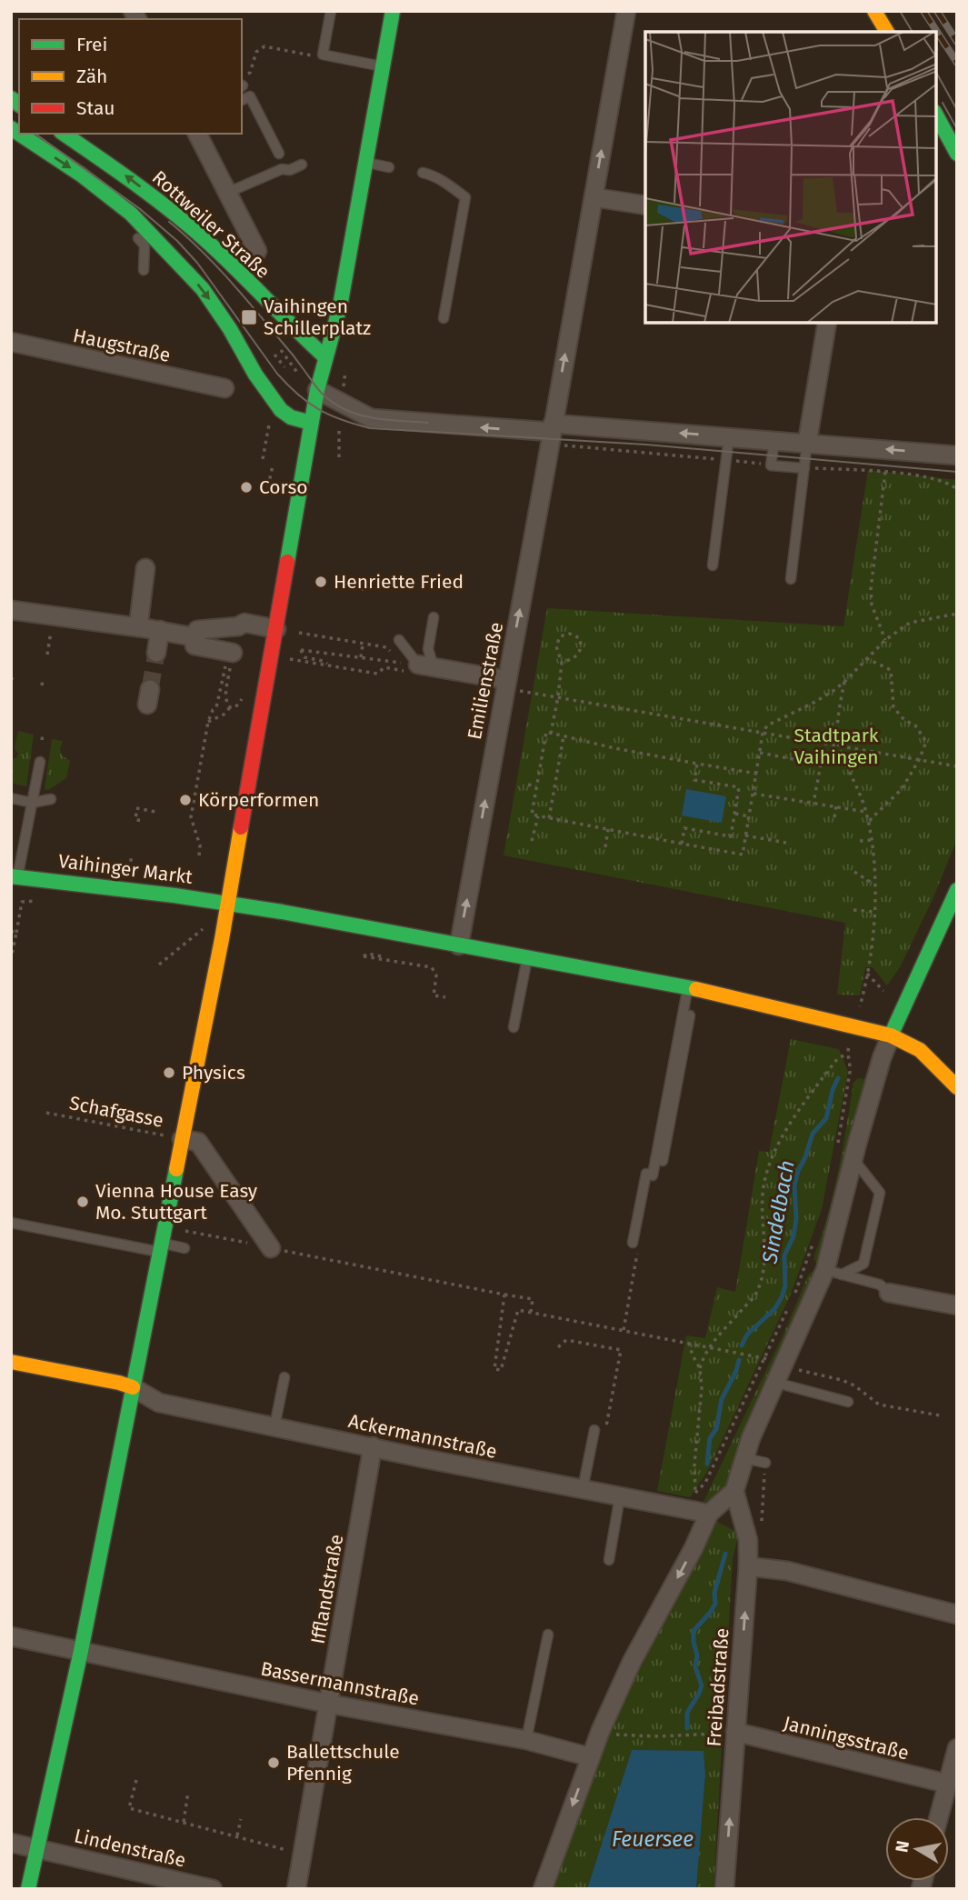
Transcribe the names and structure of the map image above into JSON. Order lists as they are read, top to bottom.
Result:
{
  "streets": {
    "main road": ["Rottweiler Straße", "Vaihinger Markt"],
    "street": [
      "Haugstraße",
      "Emilienstraße",
      "Ackermannstraße",
      "Ifflandstraße",
      "Bassermannstraße",
      "Freibadstraße",
      "Janningsstraße",
      "Lindenstraße"
    ],
    "path": ["Schafgasse"]
  },
  "crossings": [
    ["Emilienstraße", "Vaihinger Markt"],
    ["Ackermannstraße", "Ifflandstraße"],
    ["Ifflandstraße", "Bassermannstraße"],
    ["Freibadstraße", "Janningsstraße"]
  ],
  "one_way": ["Emilienstraße"],
  "water": ["Sindelbach", "Feuersee"],
  "parks": ["Stadtpark Vaihingen"],
  "places": {
    "transit": ["Vaihingen Schillerplatz"],
    "other": [
      "Corso",
      "Henriette Fried",
      "Körperformen",
      "Physics",
      "Vienna House Easy Mo. Stuttgart",
      "Ballettschule Pfennig"
    ]
  },
  "legend": ["Frei", "Zäh", "Stau"],
  "north": "left"
}
